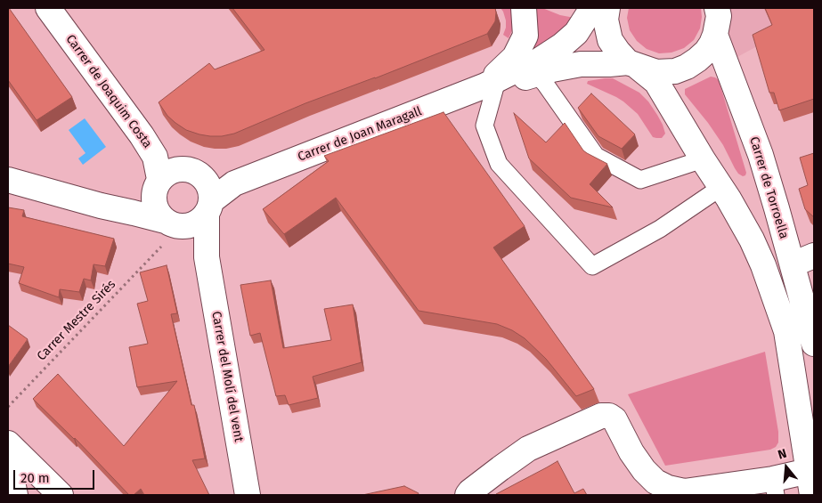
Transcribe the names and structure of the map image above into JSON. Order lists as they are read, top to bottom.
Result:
{
  "streets": {
    "street": [
      "Carrer de Joaquim Costa",
      "Carrer de Joan Maragall",
      "Carrer de Torroella",
      "Carrer del Molí del vent"
    ],
    "path": ["Carrer Mestre Sirés"]
  },
  "crossings": [
    ["Carrer de Joaquim Costa", "Carrer de Joan Maragall"],
    ["Carrer de Joaquim Costa", "Carrer del Molí del vent"],
    ["Carrer de Joan Maragall", "Carrer de Torroella"],
    ["Carrer de Joan Maragall", "Carrer del Molí del vent"]
  ],
  "scale_bar": "20 m",
  "north": "top"
}
